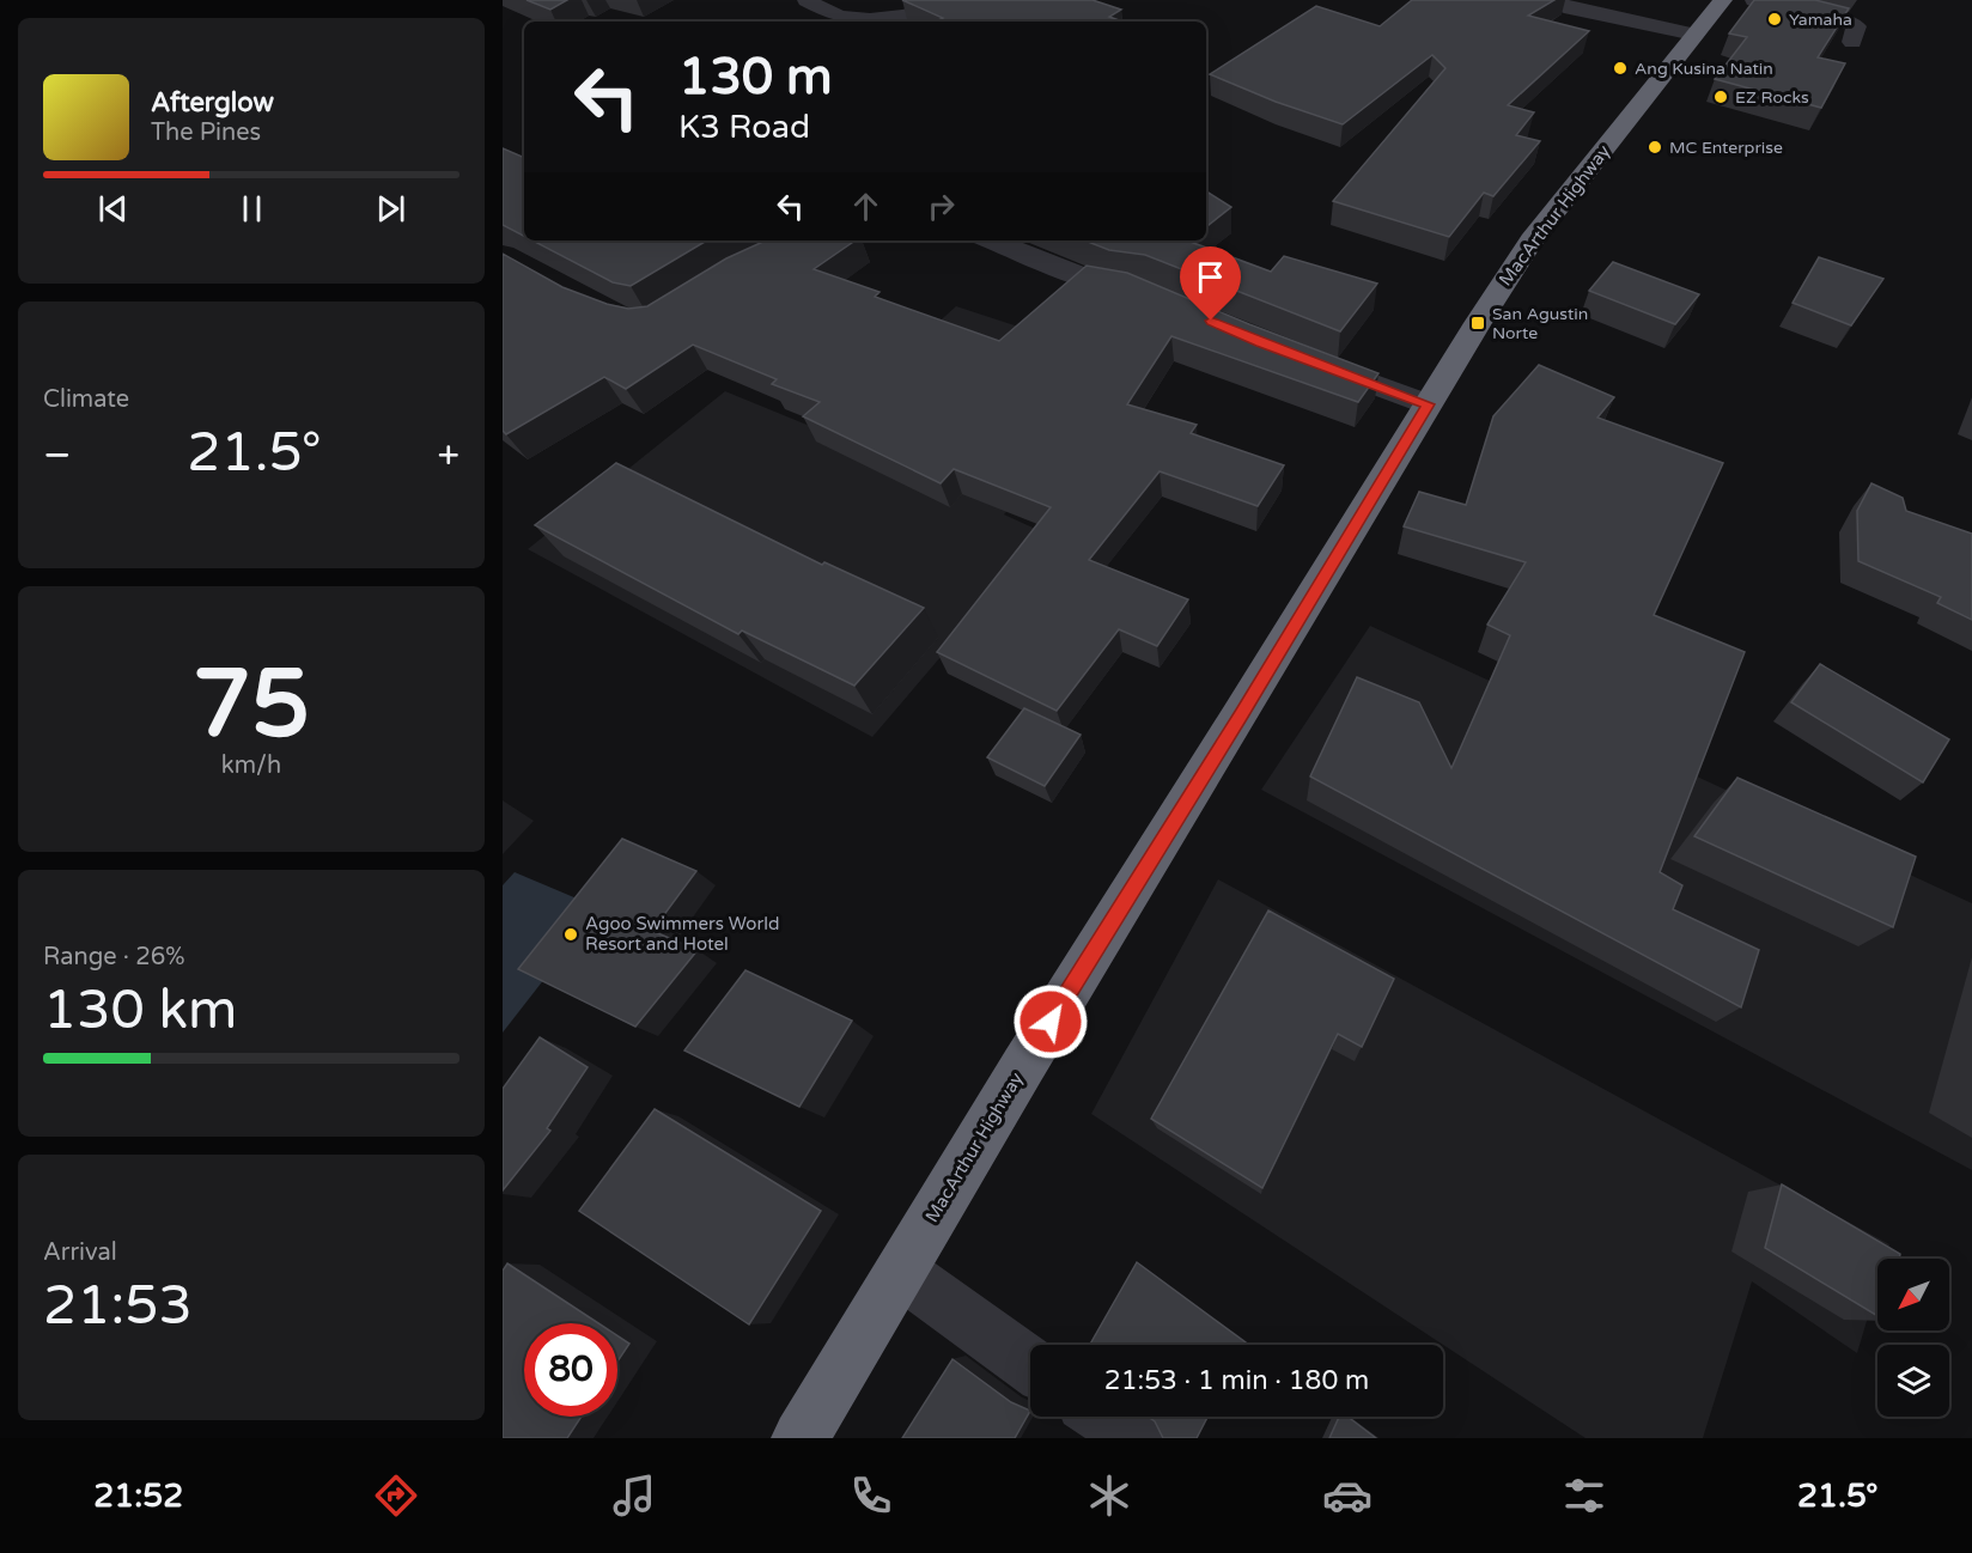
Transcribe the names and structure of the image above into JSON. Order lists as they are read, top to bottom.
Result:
{
  "streets": {
    "highway": ["MacArthur Highway"]
  },
  "places": {
    "other": [
      "Yamaha",
      "Ang Kusina Natin",
      "EZ Rocks",
      "MC Enterprise",
      "Agoo Swimmers World Resort and Hotel"
    ],
    "transit": ["San Agustin Norte"]
  },
  "north": "bottom left",
  "page": {
    "turn": ["130 m", "K3 Road"],
    "song": ["Afterglow", "The Pines"],
    "tile": [
      "Climate",
      ["75", "km/h"],
      ["Range · 26%", "130 km"],
      ["Arrival", "21:53"]
    ],
    "heat": ["−", "21.5°", "+"],
    "limit": "80",
    "trip": "21:53 · 1 min · 180 m",
    "tabs": ["21:52", "21.5°"]
  }
}
